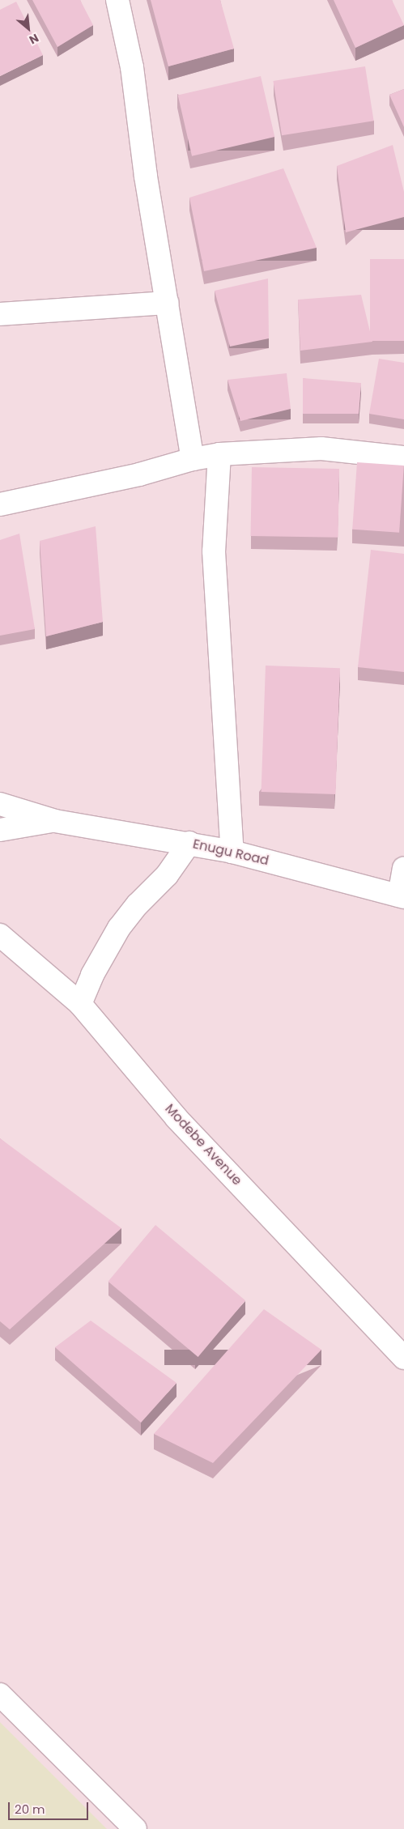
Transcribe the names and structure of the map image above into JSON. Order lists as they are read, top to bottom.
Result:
{
  "streets": {
    "street": ["Enugu Road", "Modebe Avenue"]
  },
  "scale_bar": "20 m",
  "north": "bottom right"
}
